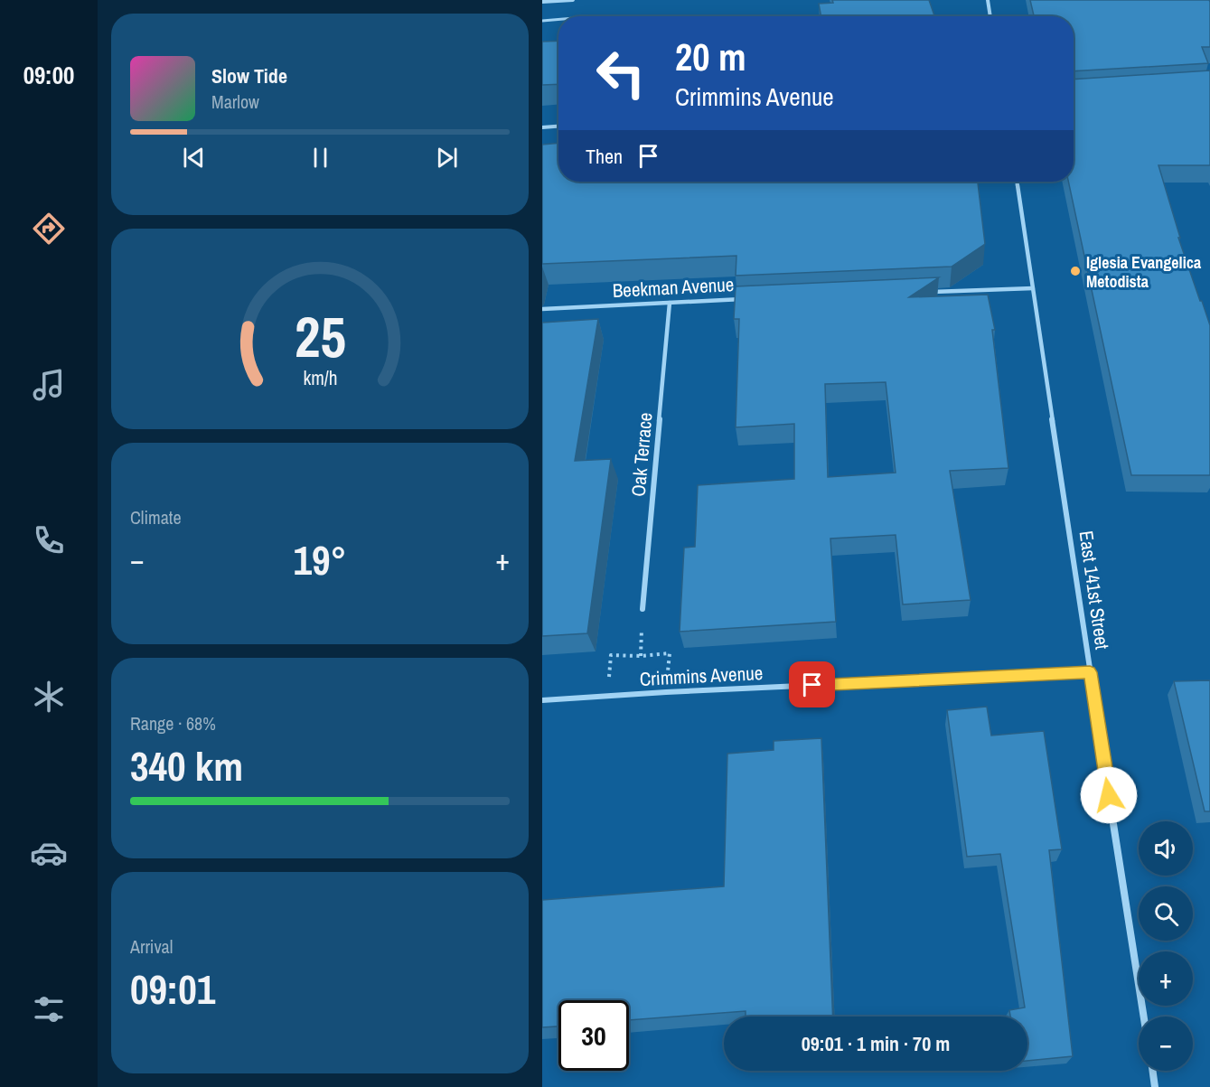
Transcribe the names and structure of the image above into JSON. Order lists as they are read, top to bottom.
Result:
{
  "streets": {
    "street": [
      "Beekman Avenue",
      "Oak Terrace",
      "East 141st Street",
      "Crimmins Avenue"
    ]
  },
  "crossings": [
    ["Beekman Avenue", "Oak Terrace"],
    ["East 141st Street", "Crimmins Avenue"]
  ],
  "places": ["Iglesia Evangelica Metodista"],
  "page": {
    "tabs": "09:00",
    "turn": ["20 m", "Crimmins Avenue"],
    "song": ["Slow Tide", "Marlow"],
    "then": "Then",
    "tile": [
      "Climate",
      ["Range · 68%", "340 km"],
      ["Arrival", "09:01"]
    ],
    "heat": ["−", "19°", "+"],
    "map_buttons": ["+", "−"],
    "limit": "30",
    "trip": "09:01 · 1 min · 70 m",
    "gauge": ["25", "km/h"]
  }
}
